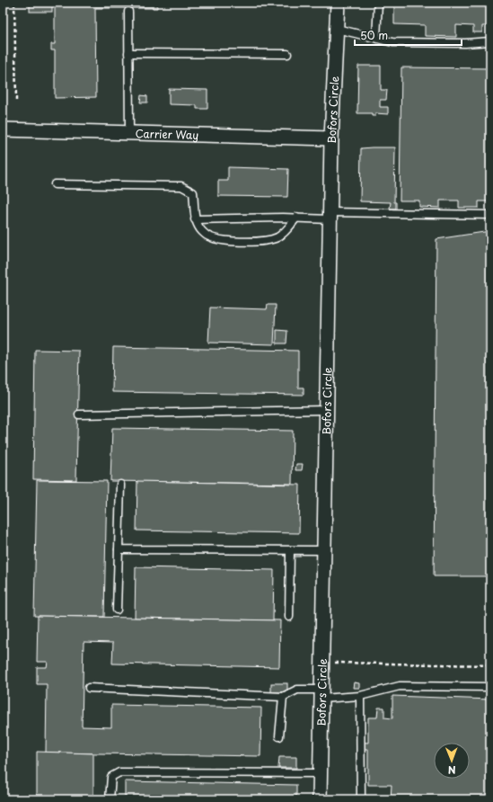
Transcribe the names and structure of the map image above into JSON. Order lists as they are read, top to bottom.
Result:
{
  "streets": {
    "street": ["Bofors Circle", "Carrier Way"]
  },
  "crossings": [
    ["Bofors Circle", "Carrier Way"]
  ],
  "scale_bar": "50 m",
  "north": "bottom"
}
